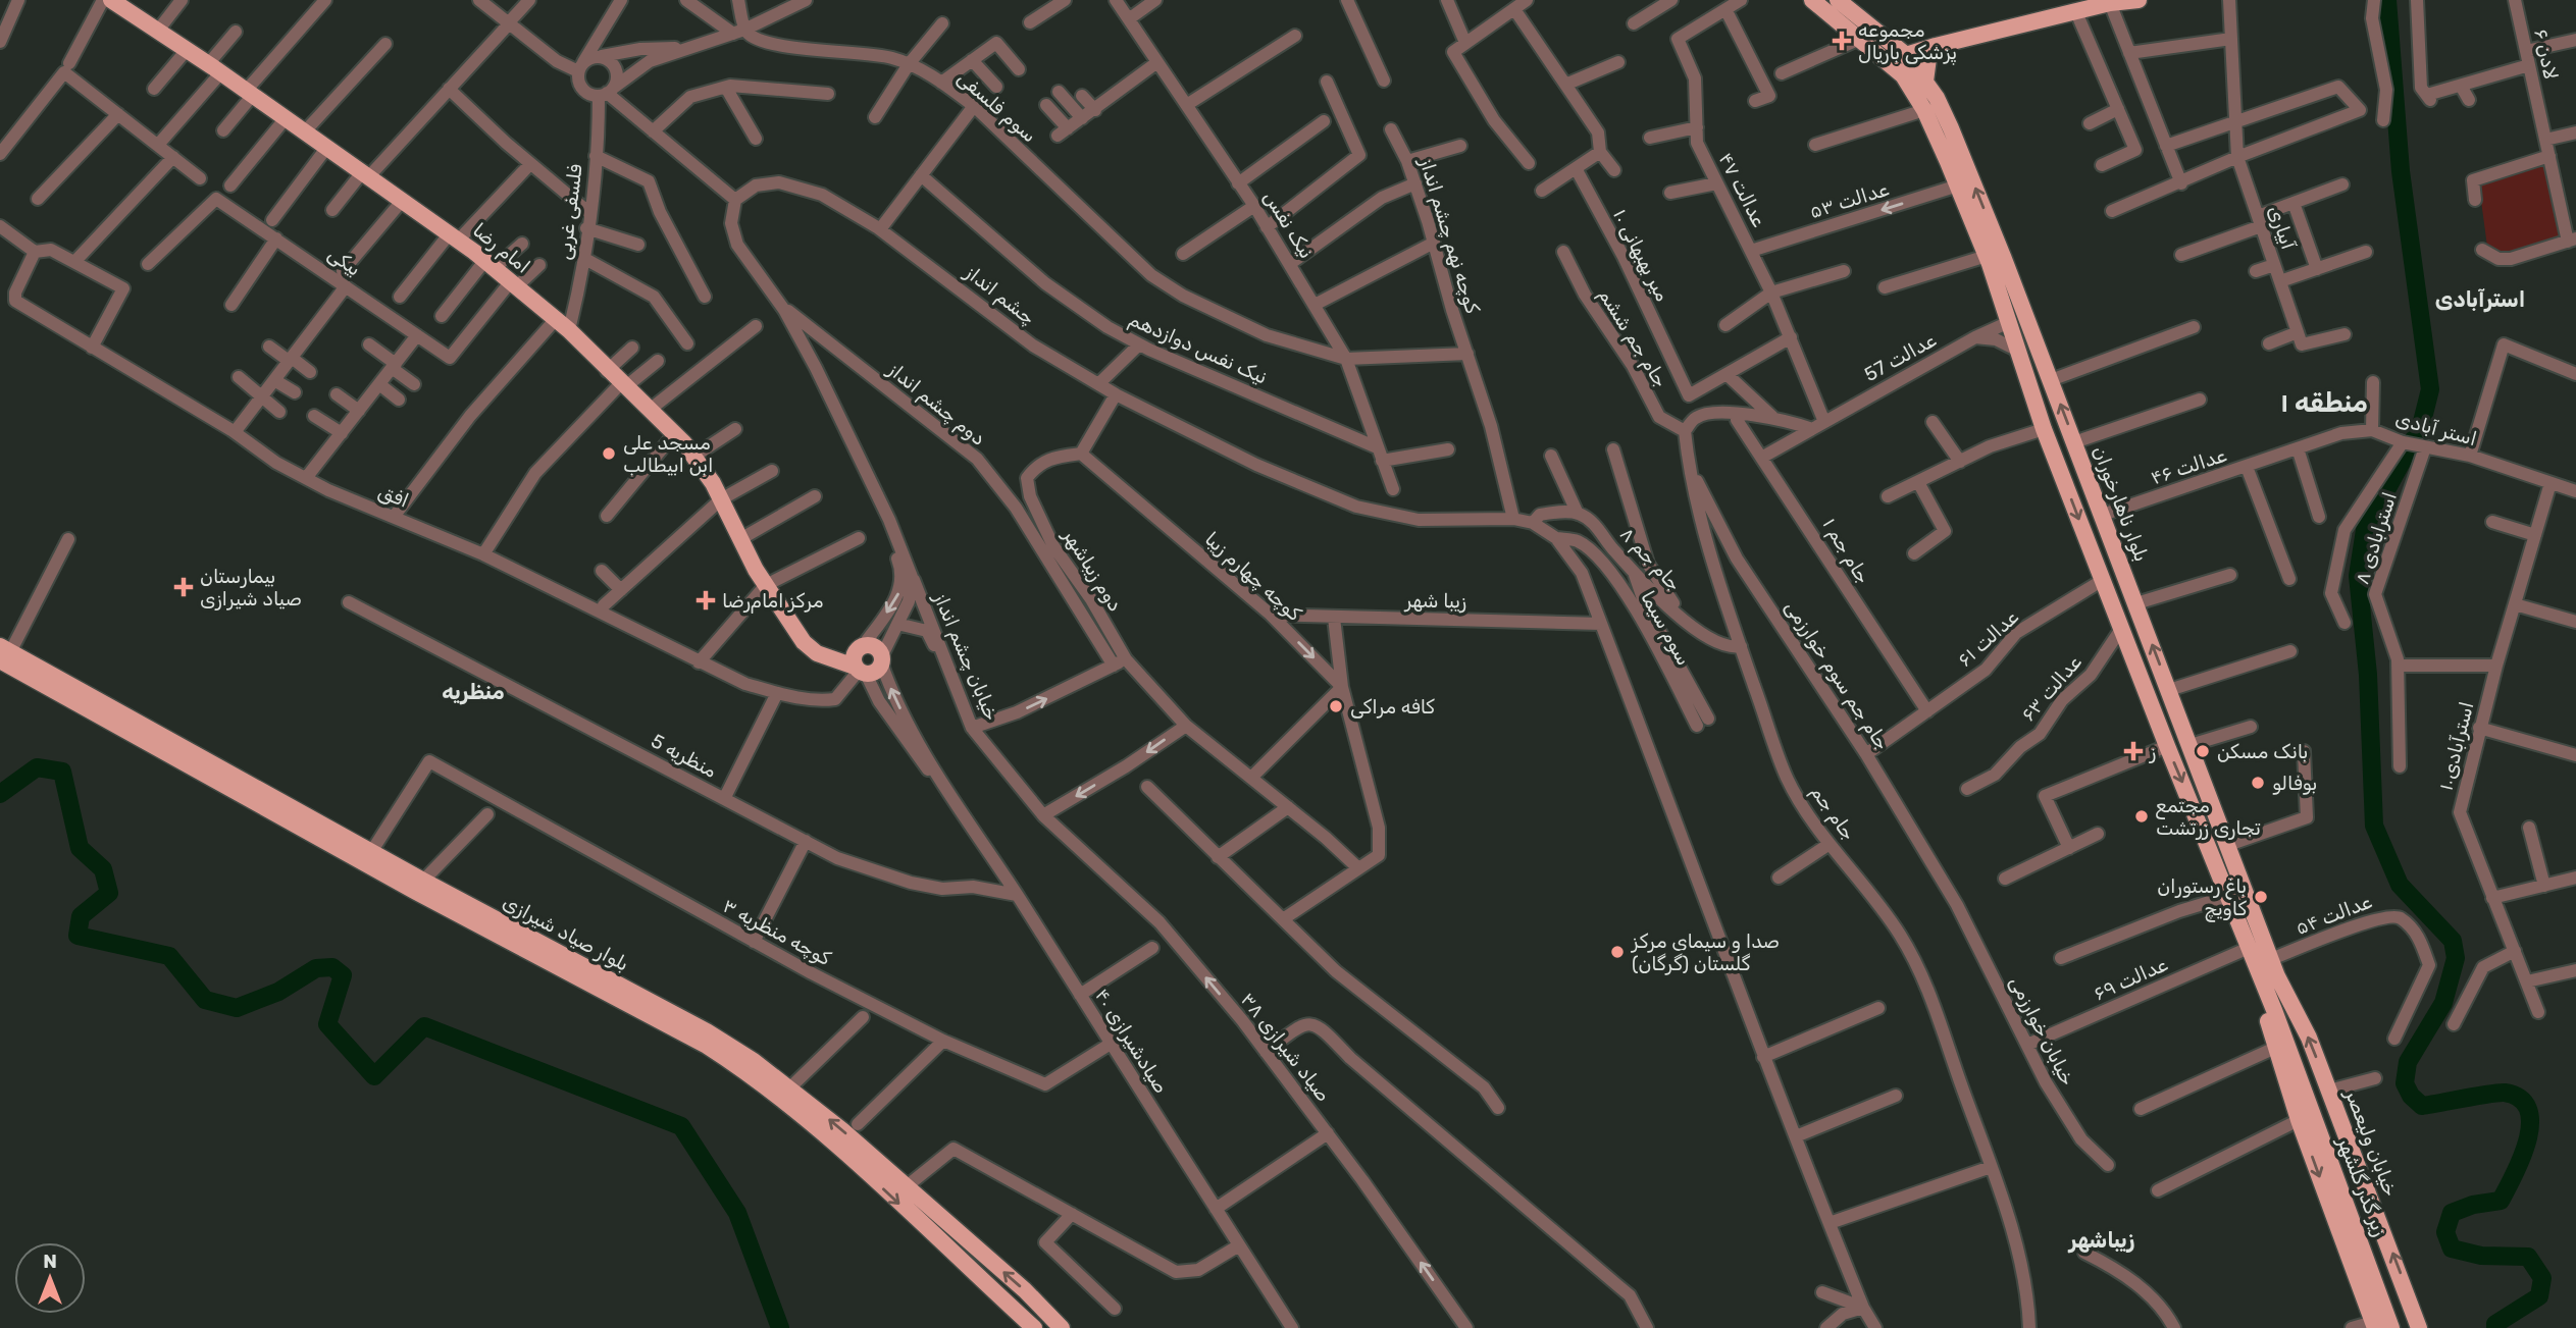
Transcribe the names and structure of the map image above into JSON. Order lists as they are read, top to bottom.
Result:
{
  "streets": {
    "main road": [
      "امام رضا",
      "بلوار ناهارخوران",
      "بلوار صیاد شیرازی",
      "خیابان ولیعصر",
      "زیر گذر گلشهر"
    ],
    "street": [
      "۶ لادن",
      "سوم فلسفی",
      "عدالت ۴۷",
      "عدالت ۵۳",
      "فلسفی غربی",
      "نیک نفس",
      "آبیاری",
      "کوچه نهم چشم انداز",
      "۱۰ میر بهبهانی",
      "بیکی",
      "چشم انداز",
      "جام جم ششم",
      "نیک نفس دوازدهم",
      "عدالت 57",
      "دوم چشم انداز",
      "استر آبادی",
      "۴۶ عدالت",
      "افق",
      "۸ استرابادی",
      "۱ جام جم",
      "۸ جام جم",
      "دوم زیباشهر",
      "کوچه چهارم زیبا",
      "زیبا شهر",
      "سوم سیما",
      "عدالت ۶۱",
      "خیابان چشم انداز",
      "جام جم سوم خوارزمی",
      "عدالت ۶۳",
      "استرآبادی۱۰",
      "منظریه 5",
      "جام جم",
      "عدالت ۵۴",
      "کوچه منظریه ۳",
      "عدالت ۶۹",
      "خیابان خوارزمی",
      "۴۰ صیادشیرازی",
      "صیاد شیرازی ۳۸"
    ]
  },
  "crossings": [
    ["سوم فلسفی", "نیک نفس"],
    ["سوم فلسفی", "کوچه نهم چشم انداز"],
    ["عدالت ۴۷", "عدالت ۵۳"],
    ["عدالت ۴۷", "عدالت 57"],
    ["فلسفی غربی", "امام رضا"],
    ["نیک نفس", "نیک نفس دوازدهم"],
    ["کوچه نهم چشم انداز", "چشم انداز"],
    ["امام رضا", "بیکی"],
    ["امام رضا", "افق"],
    ["امام رضا", "۴۰ صیادشیرازی"],
    ["چشم انداز", "سوم سیما"],
    ["جام جم ششم", "جام جم"],
    ["دوم چشم انداز", "دوم زیباشهر"],
    ["استر آبادی", "۴۶ عدالت"],
    ["استر آبادی", "۸ استرابادی"],
    ["استر آبادی", "استرآبادی۱۰"],
    ["۴۶ عدالت", "بلوار ناهارخوران"],
    ["افق", "۴۰ صیادشیرازی"],
    ["بلوار ناهارخوران", "عدالت ۵۴"],
    ["بلوار ناهارخوران", "خیابان ولیعصر"],
    ["بلوار ناهارخوران", "زیر گذر گلشهر"],
    ["۱ جام جم", "عدالت ۶۱"],
    ["۸ جام جم", "سوم سیما"],
    ["۸ جام جم", "جام جم"],
    ["دوم زیباشهر", "کوچه چهارم زیبا"],
    ["کوچه چهارم زیبا", "زیبا شهر"],
    ["عدالت ۶۱", "جام جم سوم خوارزمی"],
    ["خیابان چشم انداز", "صیاد شیرازی ۳۸"],
    ["جام جم سوم خوارزمی", "جام جم"],
    ["جام جم سوم خوارزمی", "خیابان خوارزمی"],
    ["منظریه 5", "۴۰ صیادشیرازی"],
    ["کوچه منظریه ۳", "بلوار صیاد شیرازی"],
    ["کوچه منظریه ۳", "۴۰ صیادشیرازی"],
    ["عدالت ۶۹", "خیابان خوارزمی"],
    ["خیابان ولیعصر", "زیر گذر گلشهر"]
  ],
  "districts": [
    "استرآبادی",
    "منطقه ۱",
    "منظریه",
    "زیباشهر"
  ],
  "places": {
    "health": [
      "مجموعه پزشکی باریال",
      "بیمارستان صیاد شیرازی",
      "مرکز امام‌رضا",
      "ز"
    ],
    "other": [
      "مسجد علی ابن ابیطالب",
      "کافه مراکی",
      "بانک مسکن",
      "بوفالو",
      "مجتمع تجاری زرتشت",
      "باغ رستوران کاویچ",
      "صدا و سیمای مرکز گلستان (گرگان)"
    ]
  },
  "north": "top"
}
